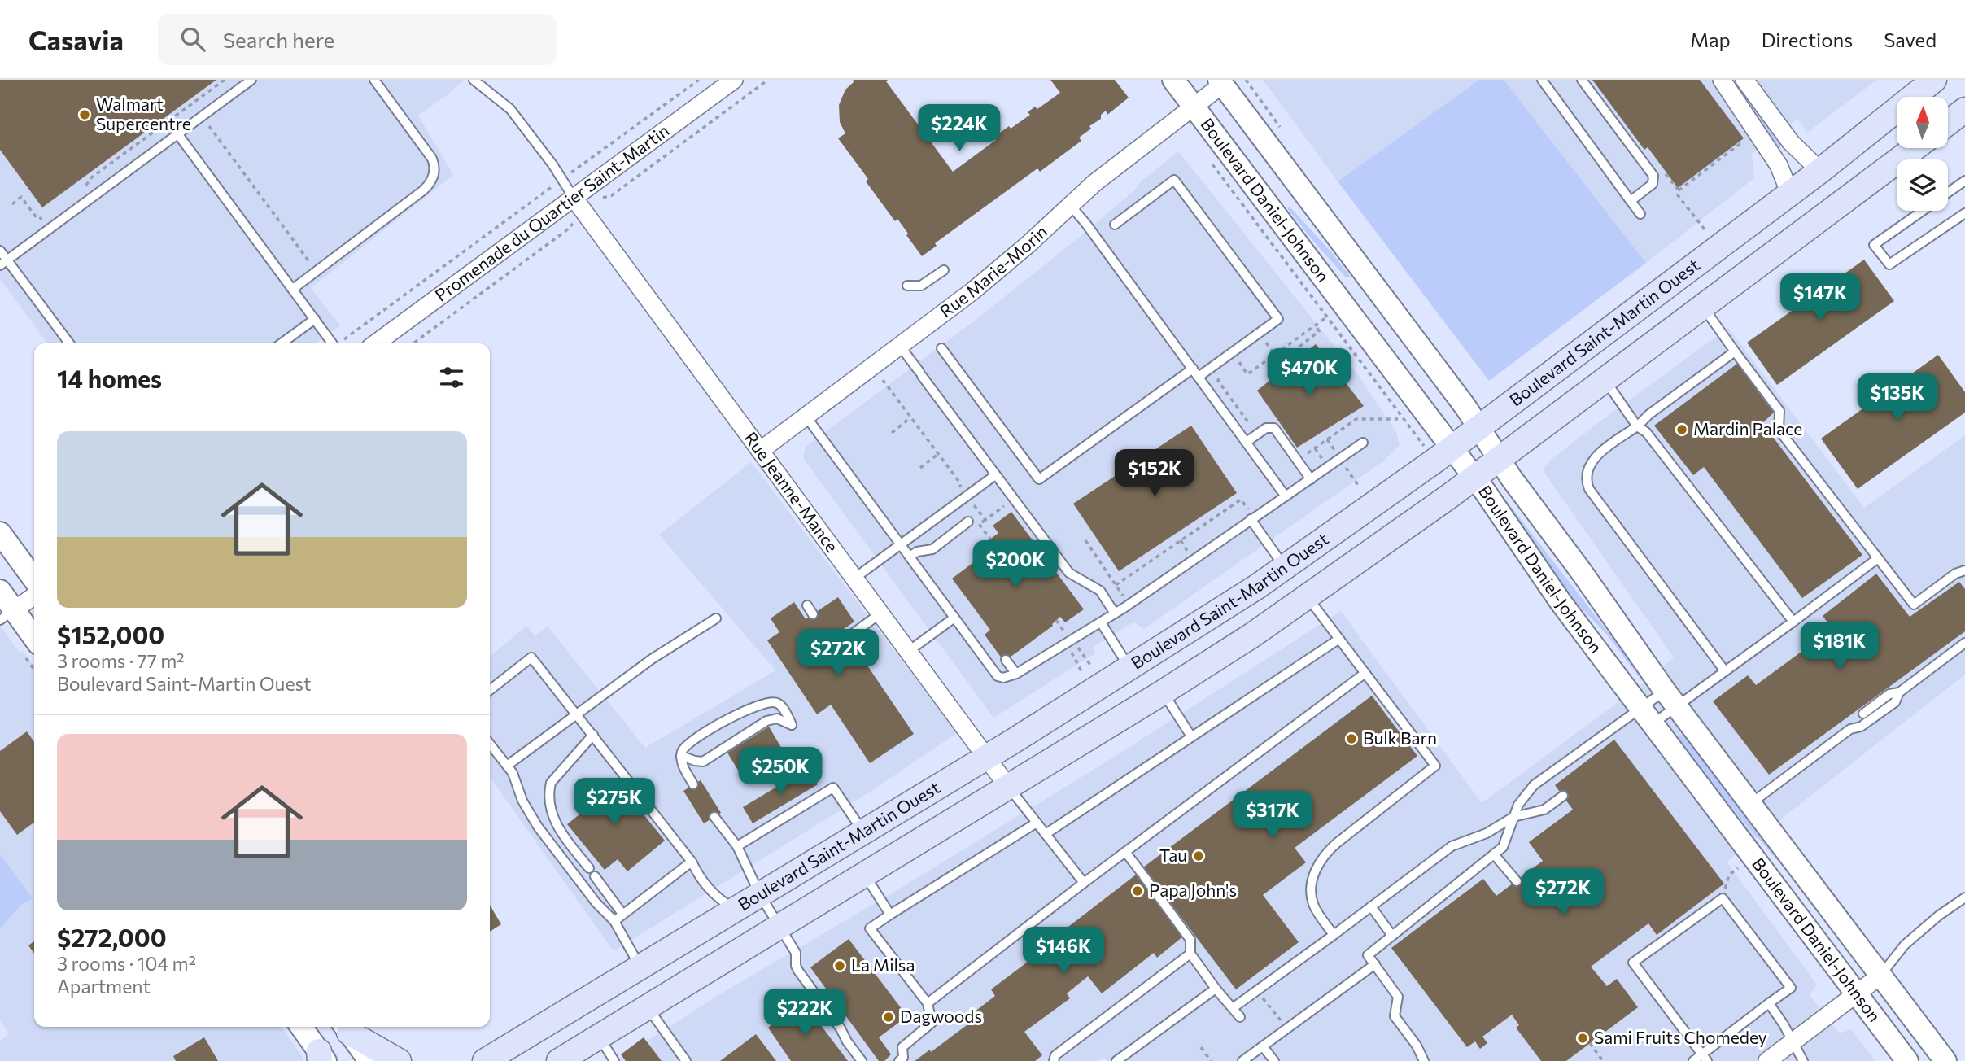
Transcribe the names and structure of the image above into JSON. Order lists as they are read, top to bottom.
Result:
{
  "streets": {
    "main road": ["Boulevard Saint-Martin Ouest"],
    "street": [
      "Boulevard Daniel-Johnson",
      "Promenade du Quartier Saint-Martin",
      "Rue Marie-Morin",
      "Rue Jeanne-Mance"
    ]
  },
  "crossings": [
    ["Boulevard Daniel-Johnson", "Rue Marie-Morin"],
    ["Boulevard Daniel-Johnson", "Boulevard Saint-Martin Ouest"],
    ["Promenade du Quartier Saint-Martin", "Rue Jeanne-Mance"],
    ["Rue Marie-Morin", "Rue Jeanne-Mance"],
    ["Boulevard Saint-Martin Ouest", "Rue Jeanne-Mance"]
  ],
  "places": [
    "Walmart Supercentre",
    "Mardin Palace",
    "Bulk Barn",
    "Tau",
    "Papa John's",
    "La Milsa",
    "Dagwoods",
    "Sami Fruits Chomedey"
  ],
  "north": "top",
  "page": {
    "header": "Casavia",
    "search": "Search here",
    "nav": ["Map", "Directions", "Saved"],
    "price": [
      "$224K",
      "$147K",
      "$470K",
      "$135K",
      "$152K",
      "$200K",
      "$181K",
      "$272K",
      "$250K",
      "$275K",
      "$317K",
      "$272K",
      "$146K",
      "$222K"
    ],
    "heading": "14 homes",
    "list": [
      {
        "name": "$152,000",
        "note": "3 rooms · 77 m² · Boulevard Saint-Martin Ouest"
      },
      {
        "name": "$272,000",
        "note": "3 rooms · 104 m² · Apartment"
      }
    ]
  }
}
